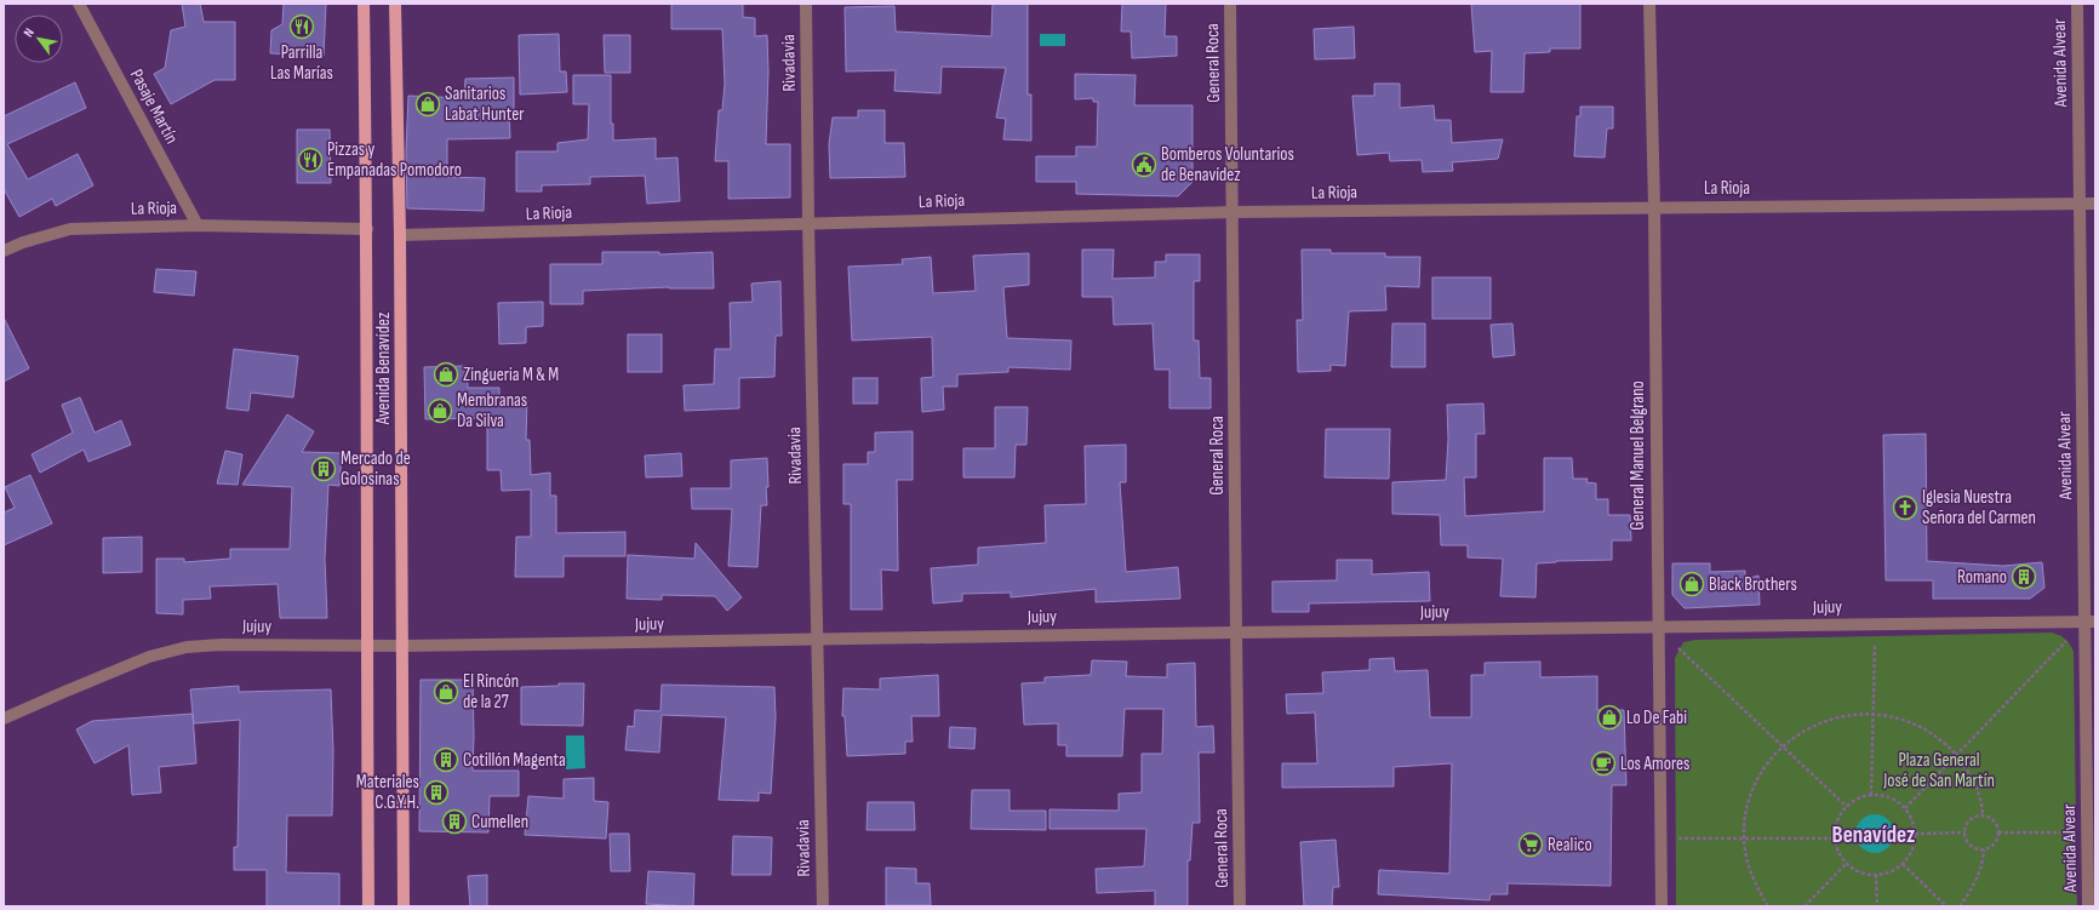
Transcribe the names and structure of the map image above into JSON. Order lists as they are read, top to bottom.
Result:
{
  "streets": {
    "main road": ["Avenida Benavídez"],
    "street": [
      "Rivadavia",
      "General Roca",
      "Avenida Alvear",
      "Pasaje Martín",
      "La Rioja",
      "General Manuel Belgrano",
      "Jujuy"
    ]
  },
  "crossings": [
    ["Rivadavia", "La Rioja"],
    ["Rivadavia", "Jujuy"],
    ["General Roca", "La Rioja"],
    ["General Roca", "Jujuy"],
    ["Avenida Alvear", "La Rioja"],
    ["Avenida Alvear", "Jujuy"],
    ["Pasaje Martín", "La Rioja"],
    ["La Rioja", "Avenida Benavídez"],
    ["La Rioja", "General Manuel Belgrano"],
    ["Avenida Benavídez", "Jujuy"],
    ["General Manuel Belgrano", "Jujuy"]
  ],
  "districts": ["Benavídez"],
  "parks": ["Plaza General José de San Martín"],
  "places": {
    "restaurant": ["Parrilla Las Marías", "Pizzas y Empanadas Pomodoro"],
    "shop": [
      "Sanitarios Labat Hunter",
      "Zingueria M & M",
      "Membranas Da Silva",
      "Black Brothers",
      "El Rincón de la 27",
      "Lo De Fabi"
    ],
    "public building": ["Bomberos Voluntarios de Benavídez"],
    "building": [
      "Mercado de Golosinas",
      "Romano",
      "Cotillón Magenta",
      "Materiales C.G.Y.H.",
      "Cumellen"
    ],
    "church": ["Iglesia Nuestra Señora del Carmen"],
    "cafe": ["Los Amores"],
    "supermarket": ["Realico"]
  },
  "north": "top left"
}
